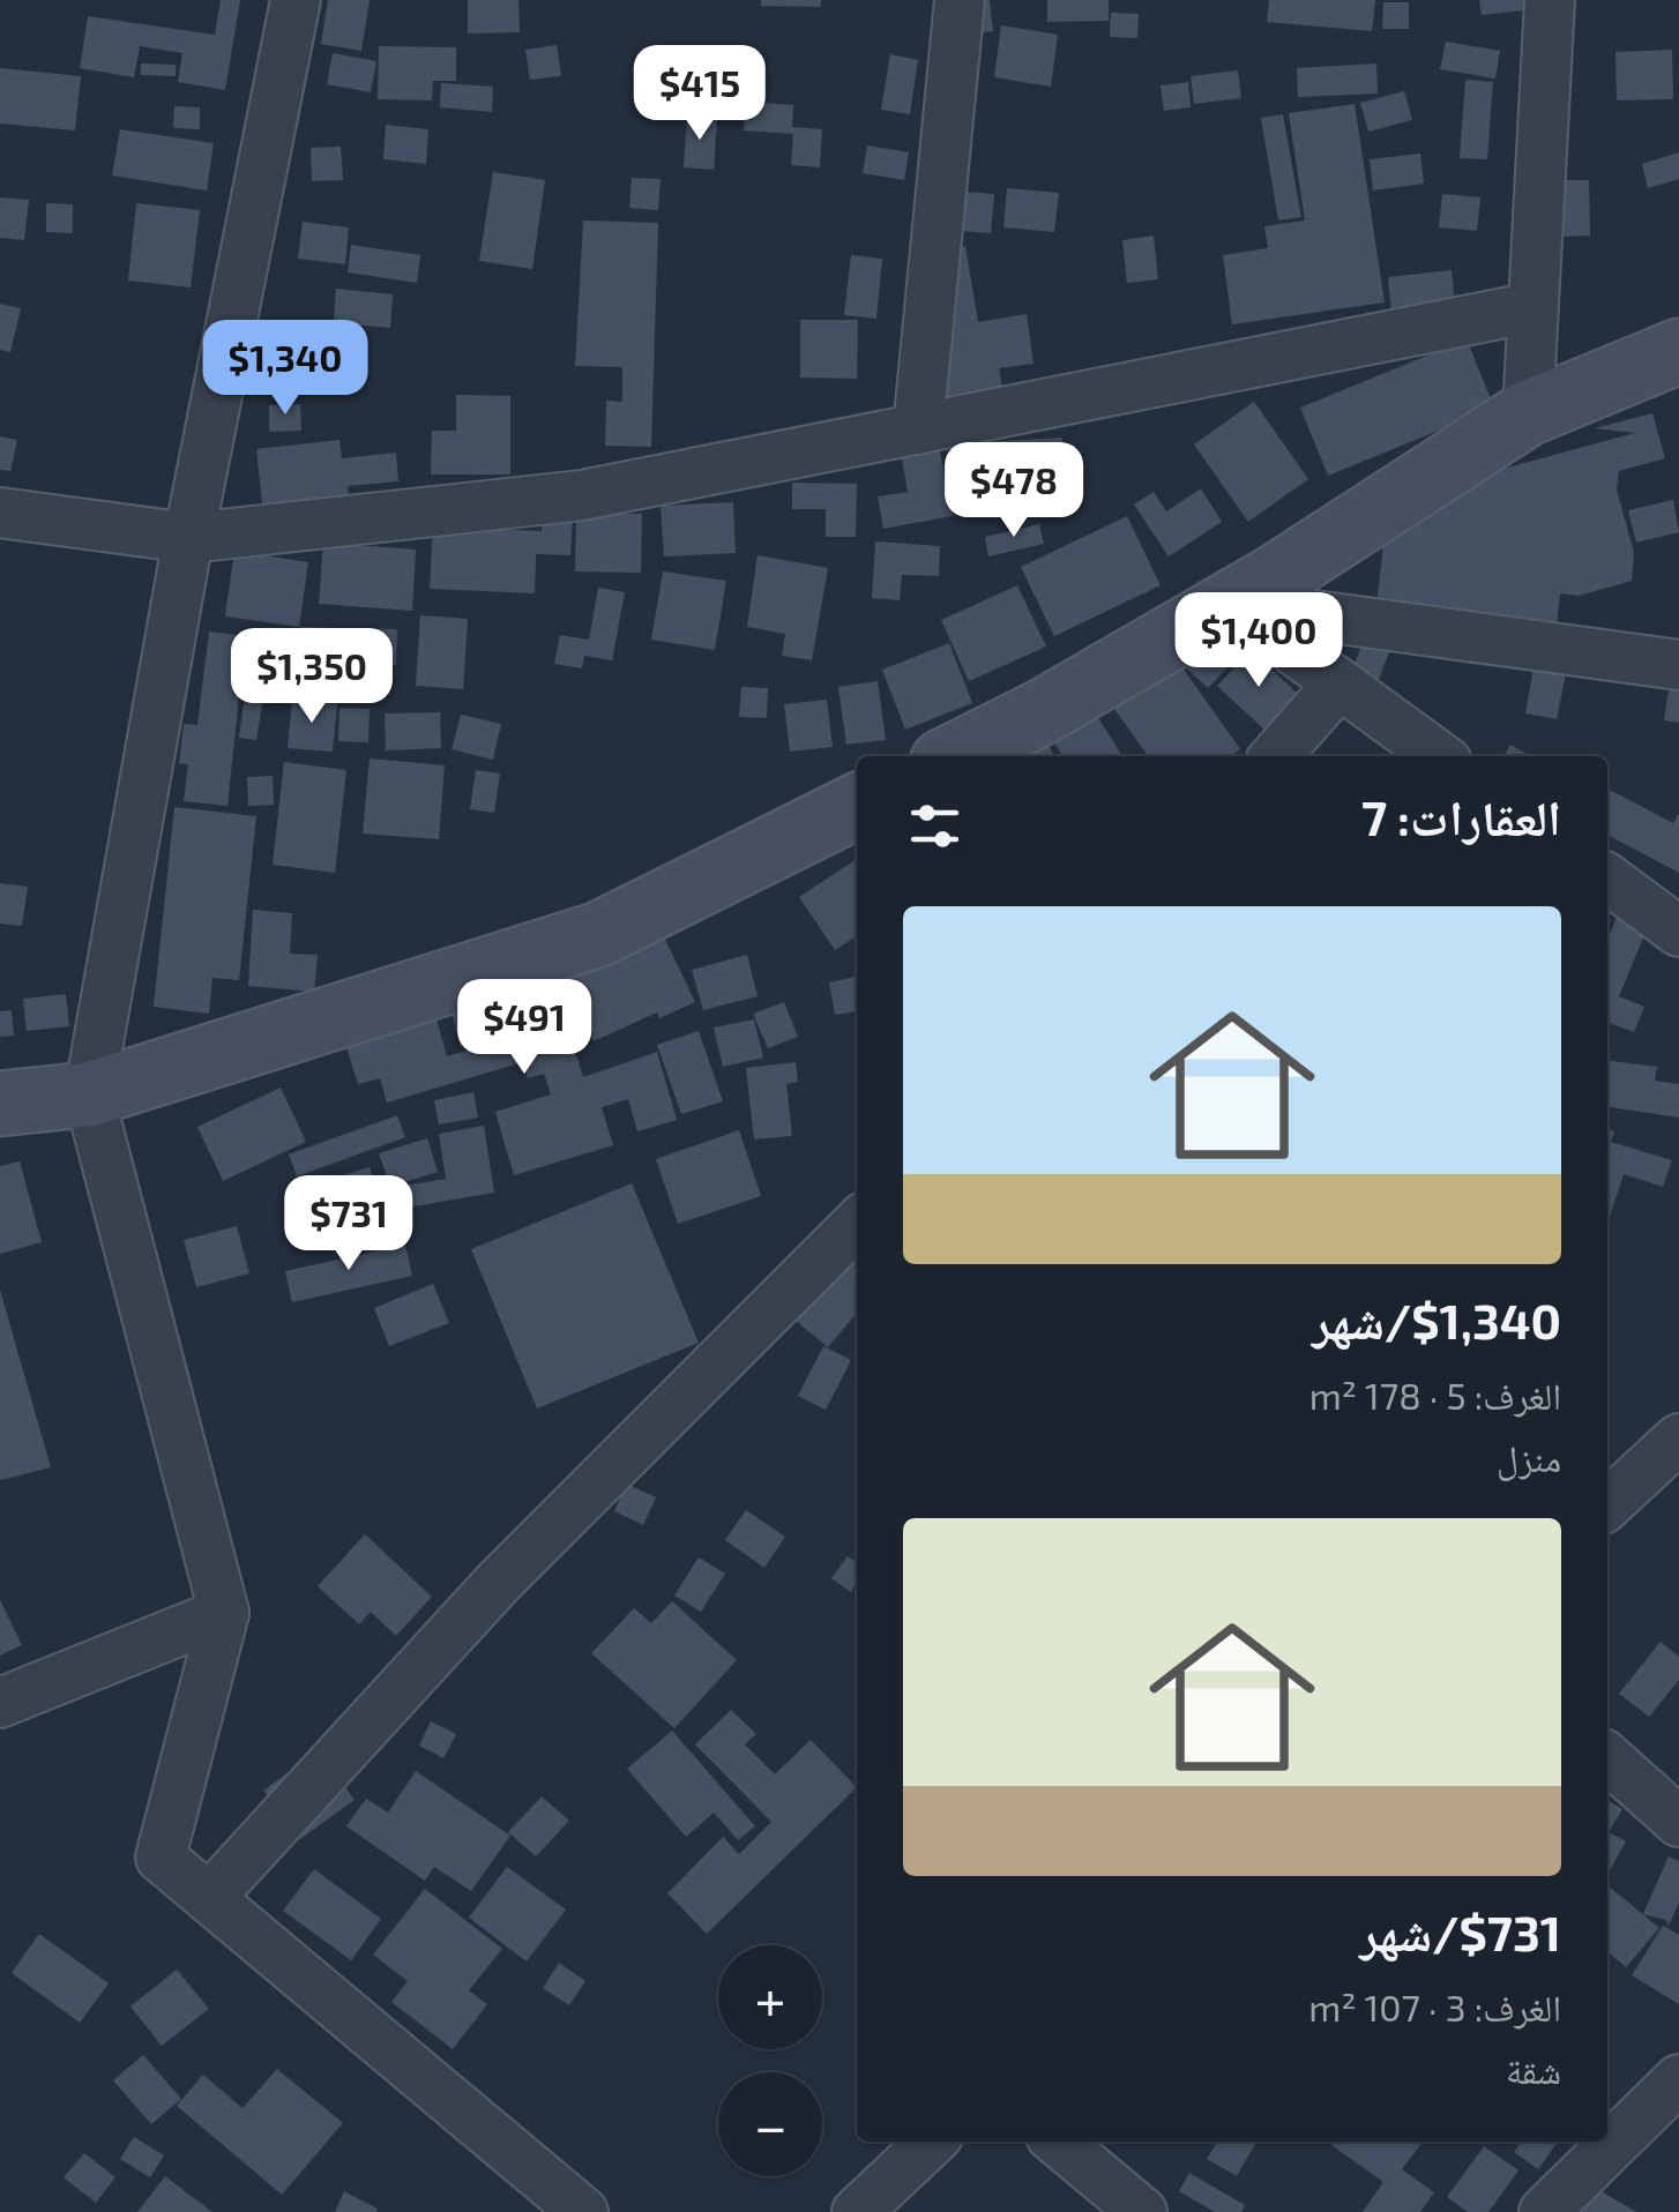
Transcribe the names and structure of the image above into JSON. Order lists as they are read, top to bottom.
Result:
{
  "page": {
    "price": [
      "$415",
      "$1,340",
      "$478",
      "$1,400",
      "$1,350",
      "$491",
      "$731"
    ],
    "heading": "العقارات: 7",
    "list": [
      {
        "name": "$1,340/شهر",
        "note": "الغرف: 5 · 178 m² · منزل"
      },
      {
        "name": "$731/شهر",
        "note": "الغرف: 3 · 107 m² · شقة"
      }
    ],
    "map_buttons": ["+", "−"]
  }
}
